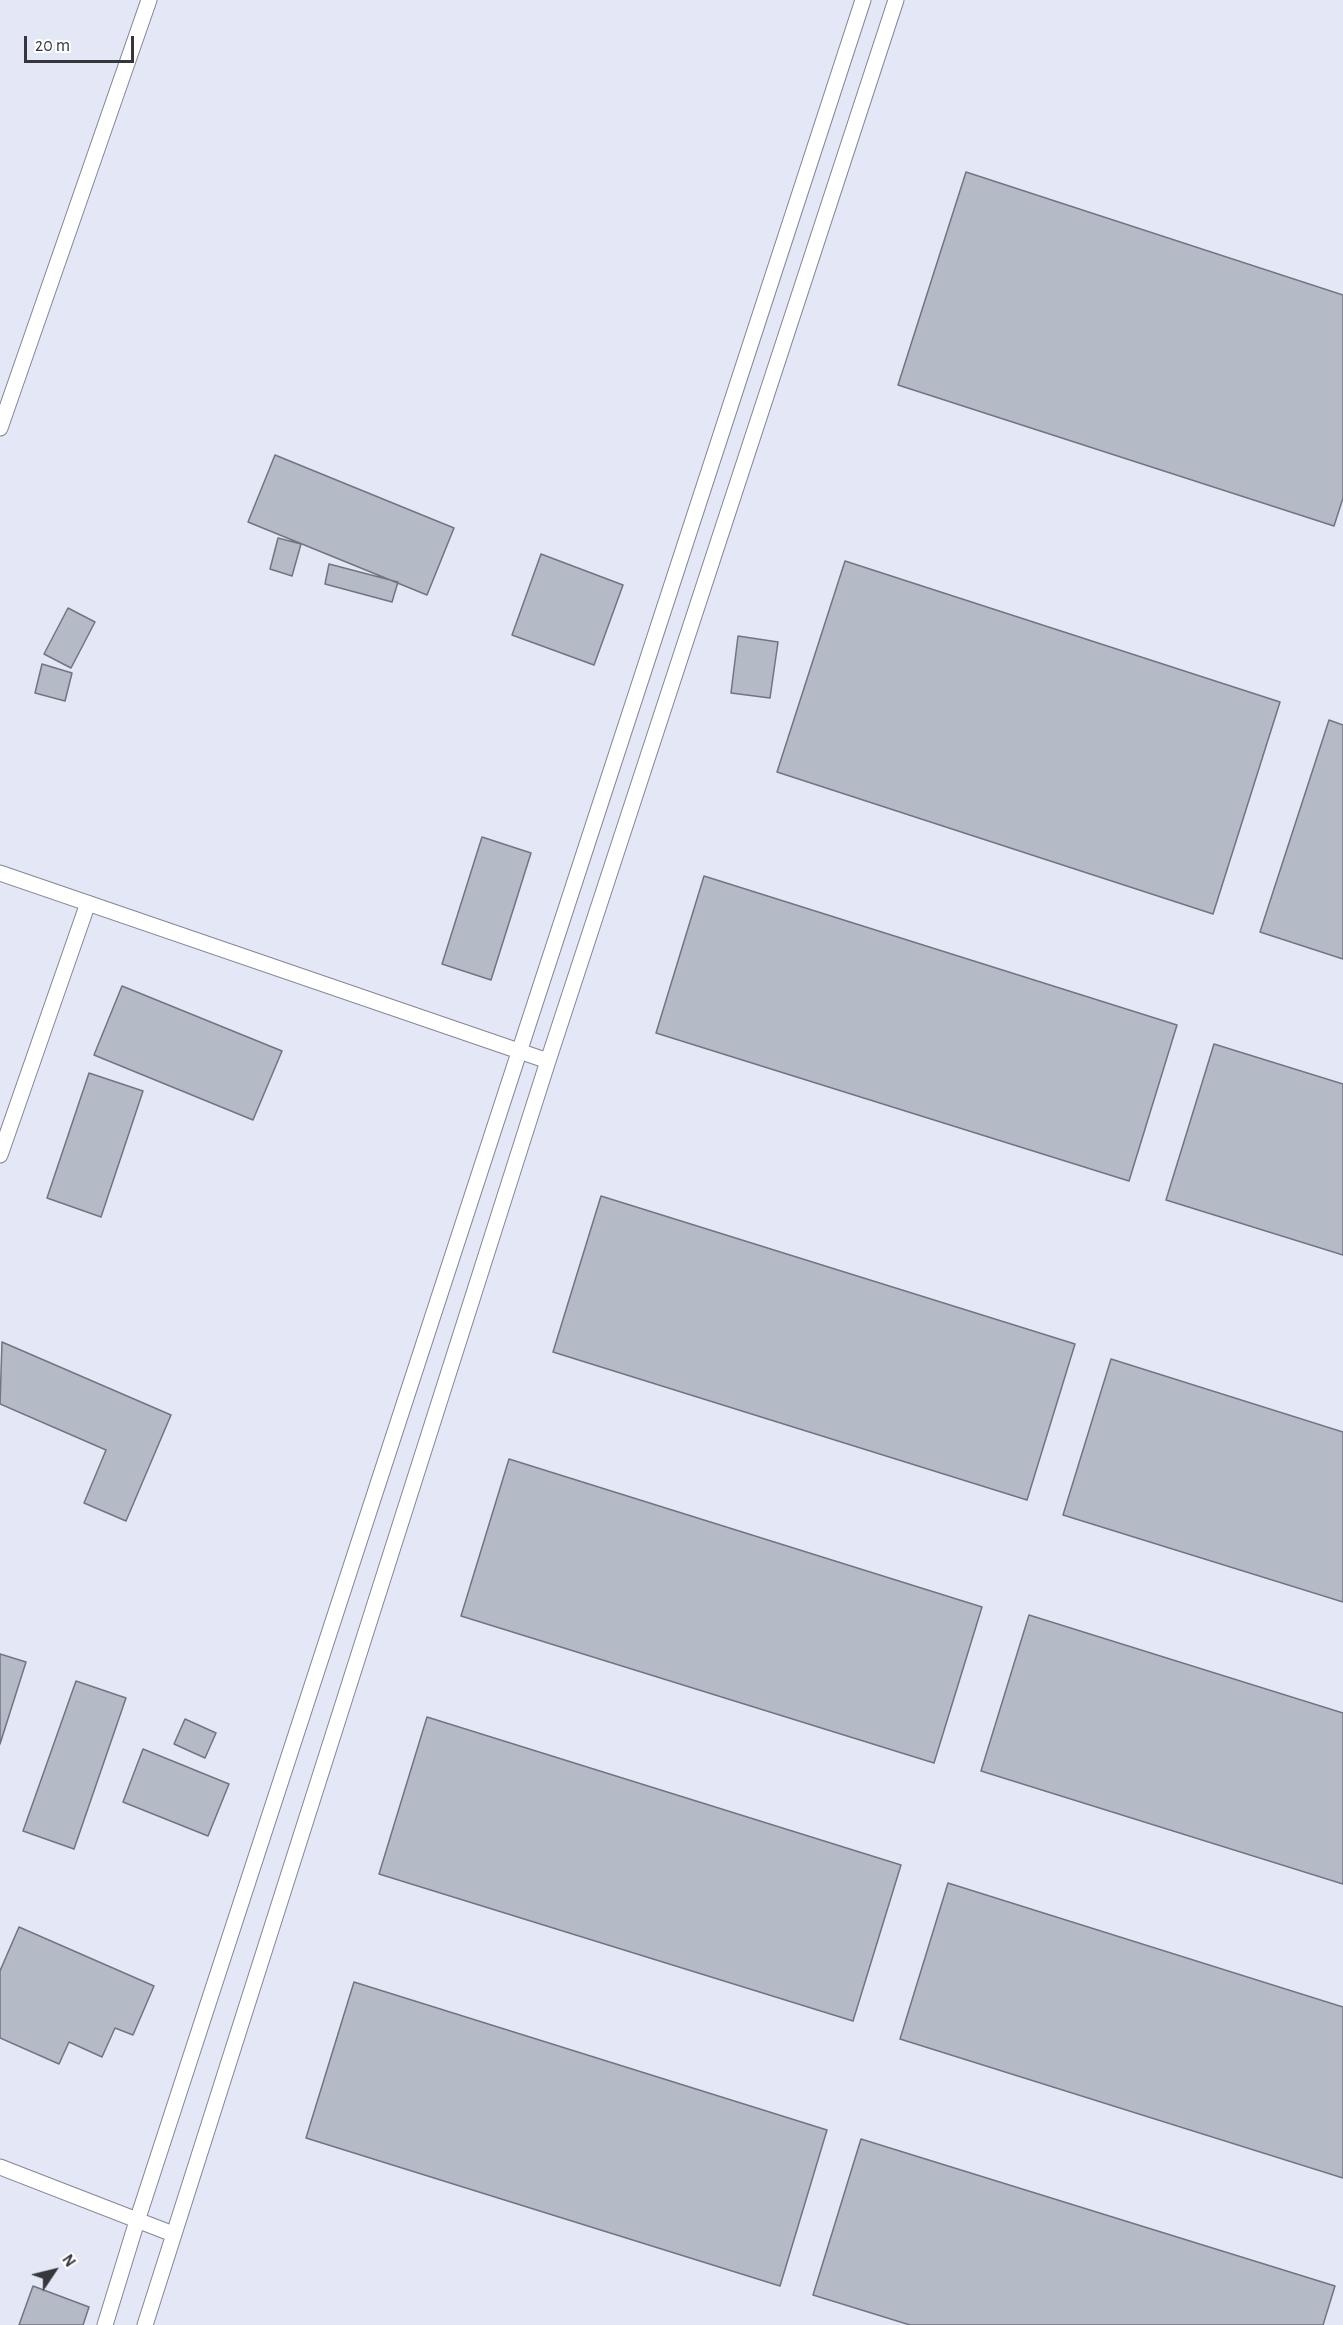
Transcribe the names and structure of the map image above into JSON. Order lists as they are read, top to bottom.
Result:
{
  "scale_bar": "20 m",
  "north": "top right"
}
